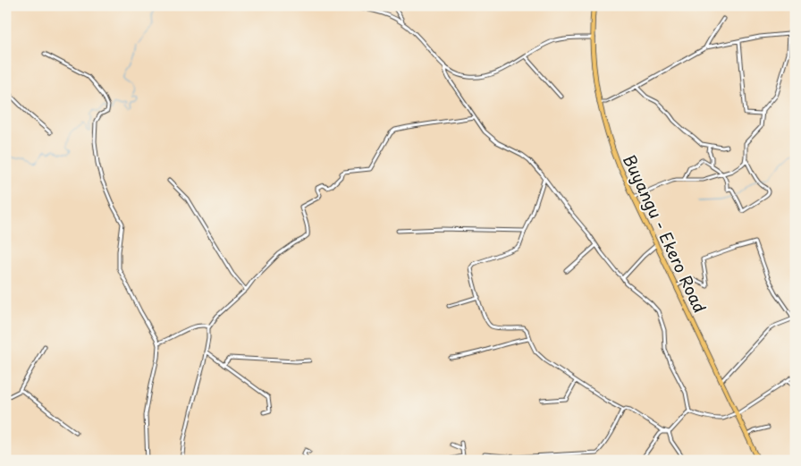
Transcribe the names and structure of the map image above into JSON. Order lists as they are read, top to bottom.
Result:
{
  "streets": {
    "main road": ["Buyangu - Ekero Road"]
  }
}
